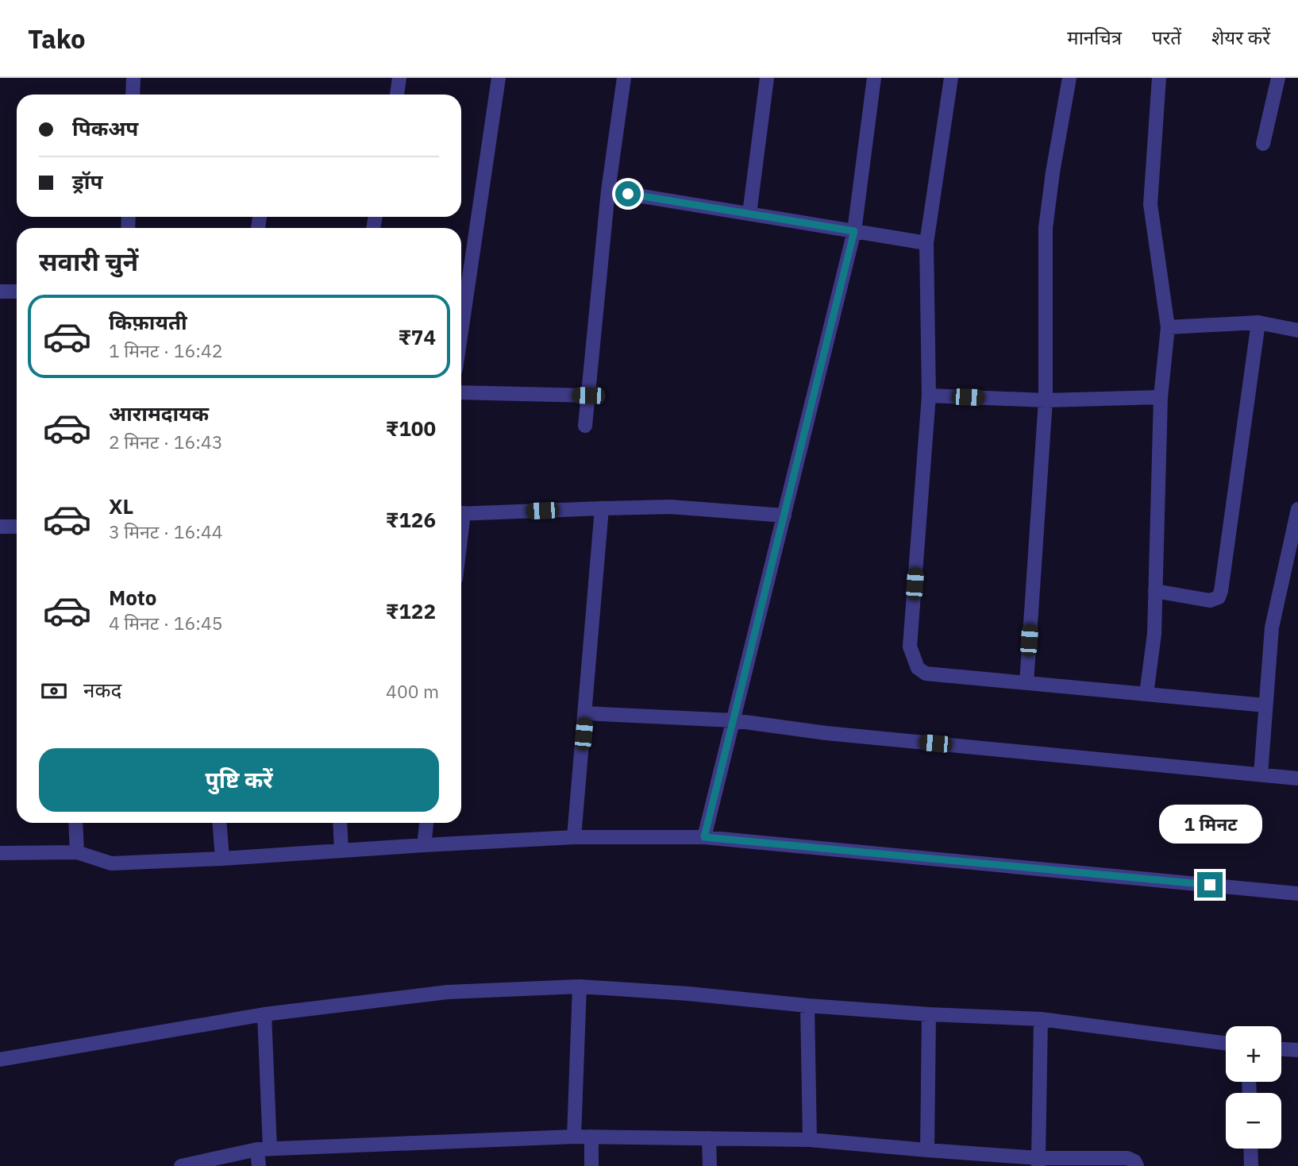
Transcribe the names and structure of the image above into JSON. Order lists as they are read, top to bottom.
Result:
{
  "page": {
    "header": "Tako",
    "nav": ["मानचित्र", "परतें", "शेयर करें"],
    "banner": ["पिकअप", "ड्रॉप"],
    "heading": "सवारी चुनें",
    "list": [
      {
        "name": "किफ़ायती",
        "note": "1 मिनट · 16:42",
        "value": "₹74"
      },
      {
        "name": "आरामदायक",
        "note": "2 मिनट · 16:43",
        "value": "₹100"
      },
      {
        "name": "XL",
        "note": "3 मिनट · 16:44",
        "value": "₹126"
      },
      {
        "name": "Moto",
        "note": "4 मिनट · 16:45",
        "value": "₹122"
      }
    ],
    "pay": ["नकद", "400 m"],
    "buttons": "पुष्टि करें",
    "bubble": "1 मिनट",
    "map_buttons": ["+", "−"]
  }
}
